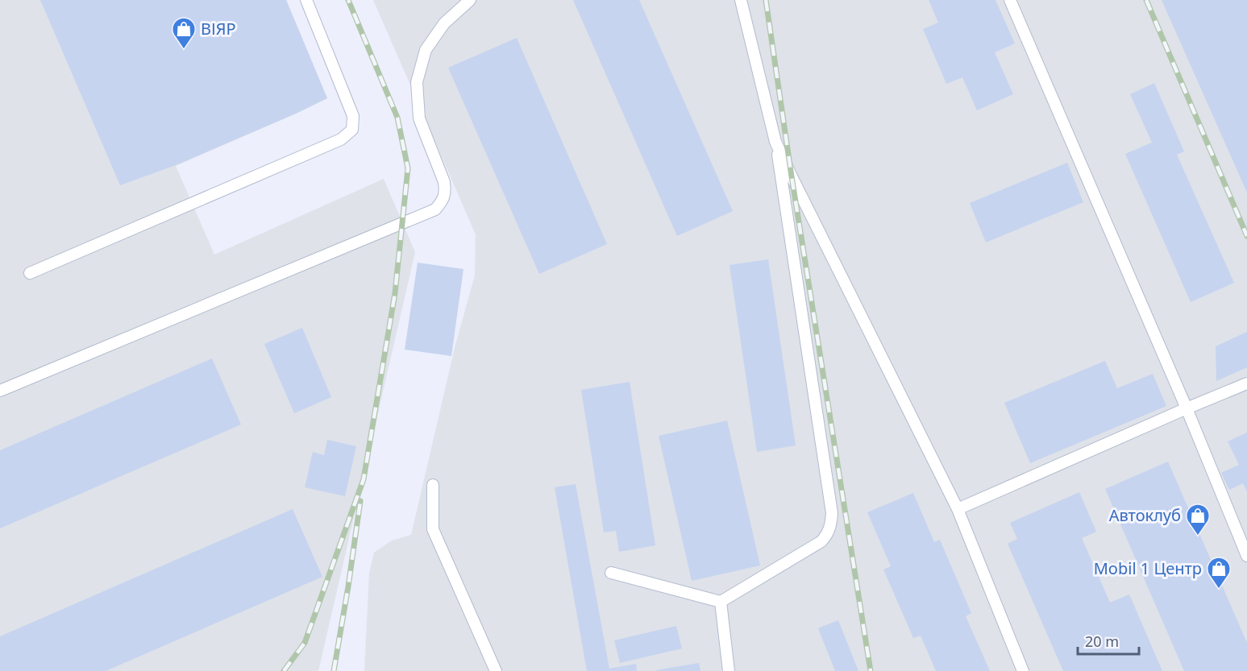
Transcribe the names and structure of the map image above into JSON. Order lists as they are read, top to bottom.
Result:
{
  "places": {
    "shop": ["ВІЯР", "Автоклуб", "Mobil 1 Центр"]
  },
  "scale_bar": "20 m"
}
